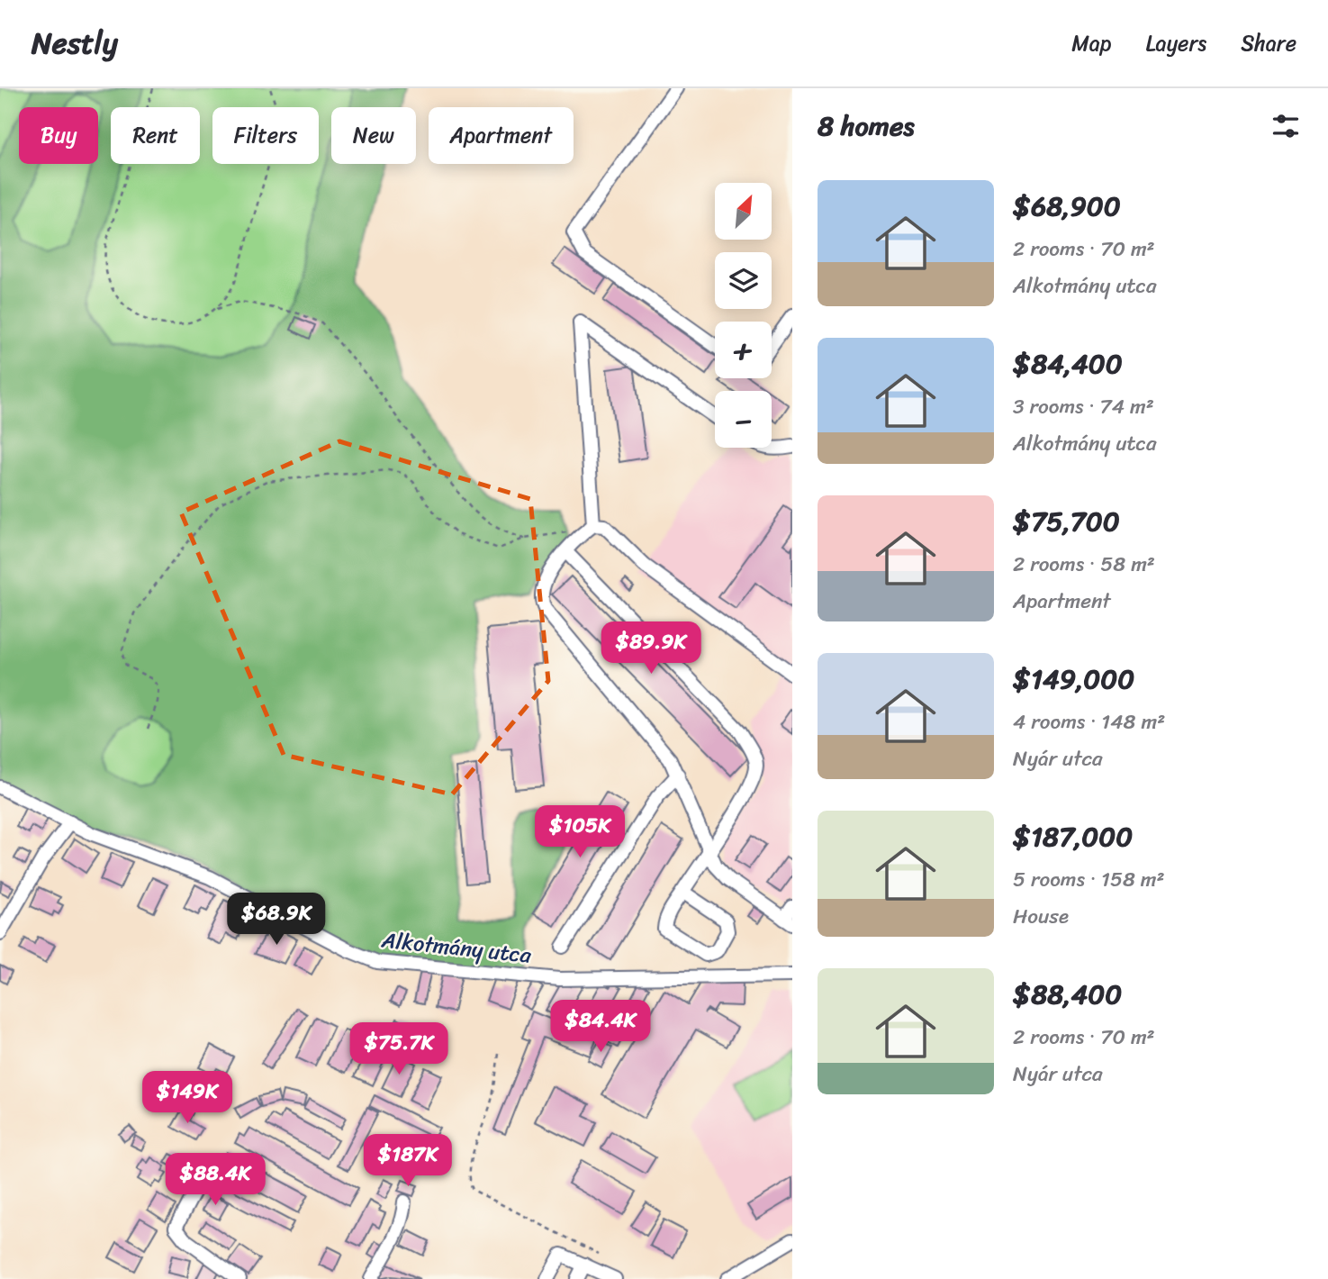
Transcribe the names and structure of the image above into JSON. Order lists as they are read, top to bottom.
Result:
{
  "streets": {
    "street": ["Alkotmány utca"]
  },
  "north": "top right",
  "page": {
    "header": "Nestly",
    "nav": ["Map", "Layers", "Share"],
    "heading": "8 homes",
    "chip": [
      "Buy",
      "Rent",
      "Filters",
      "New",
      "Apartment"
    ],
    "list": [
      {
        "name": "$68,900",
        "note": "2 rooms · 70 m² · Alkotmány utca"
      },
      {
        "name": "$84,400",
        "note": "3 rooms · 74 m² · Alkotmány utca"
      },
      {
        "name": "$75,700",
        "note": "2 rooms · 58 m² · Apartment"
      },
      {
        "name": "$149,000",
        "note": "4 rooms · 148 m² · Nyár utca"
      },
      {
        "name": "$187,000",
        "note": "5 rooms · 158 m² · House"
      },
      {
        "name": "$88,400",
        "note": "2 rooms · 70 m² · Nyár utca"
      }
    ],
    "map_buttons": ["+", "−"],
    "price": [
      "$89.9K",
      "$105K",
      "$68.9K",
      "$84.4K",
      "$75.7K",
      "$149K",
      "$187K",
      "$88.4K"
    ]
  }
}
